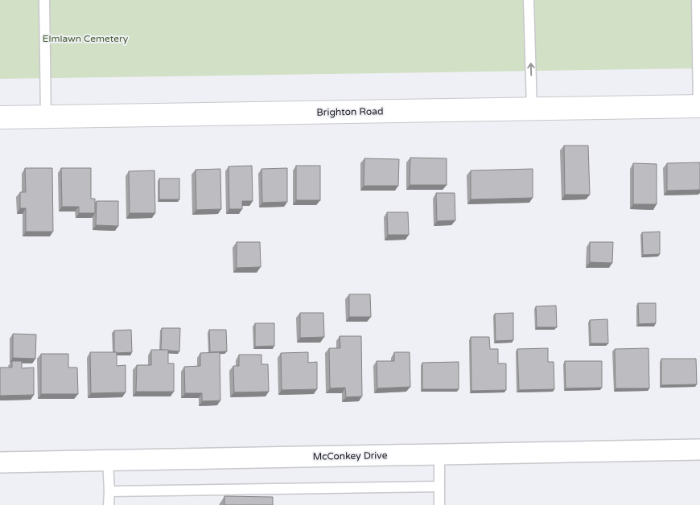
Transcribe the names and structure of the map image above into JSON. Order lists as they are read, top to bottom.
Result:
{
  "streets": {
    "street": ["Brighton Road", "McConkey Drive"]
  },
  "parks": ["Elmlawn Cemetery"]
}
